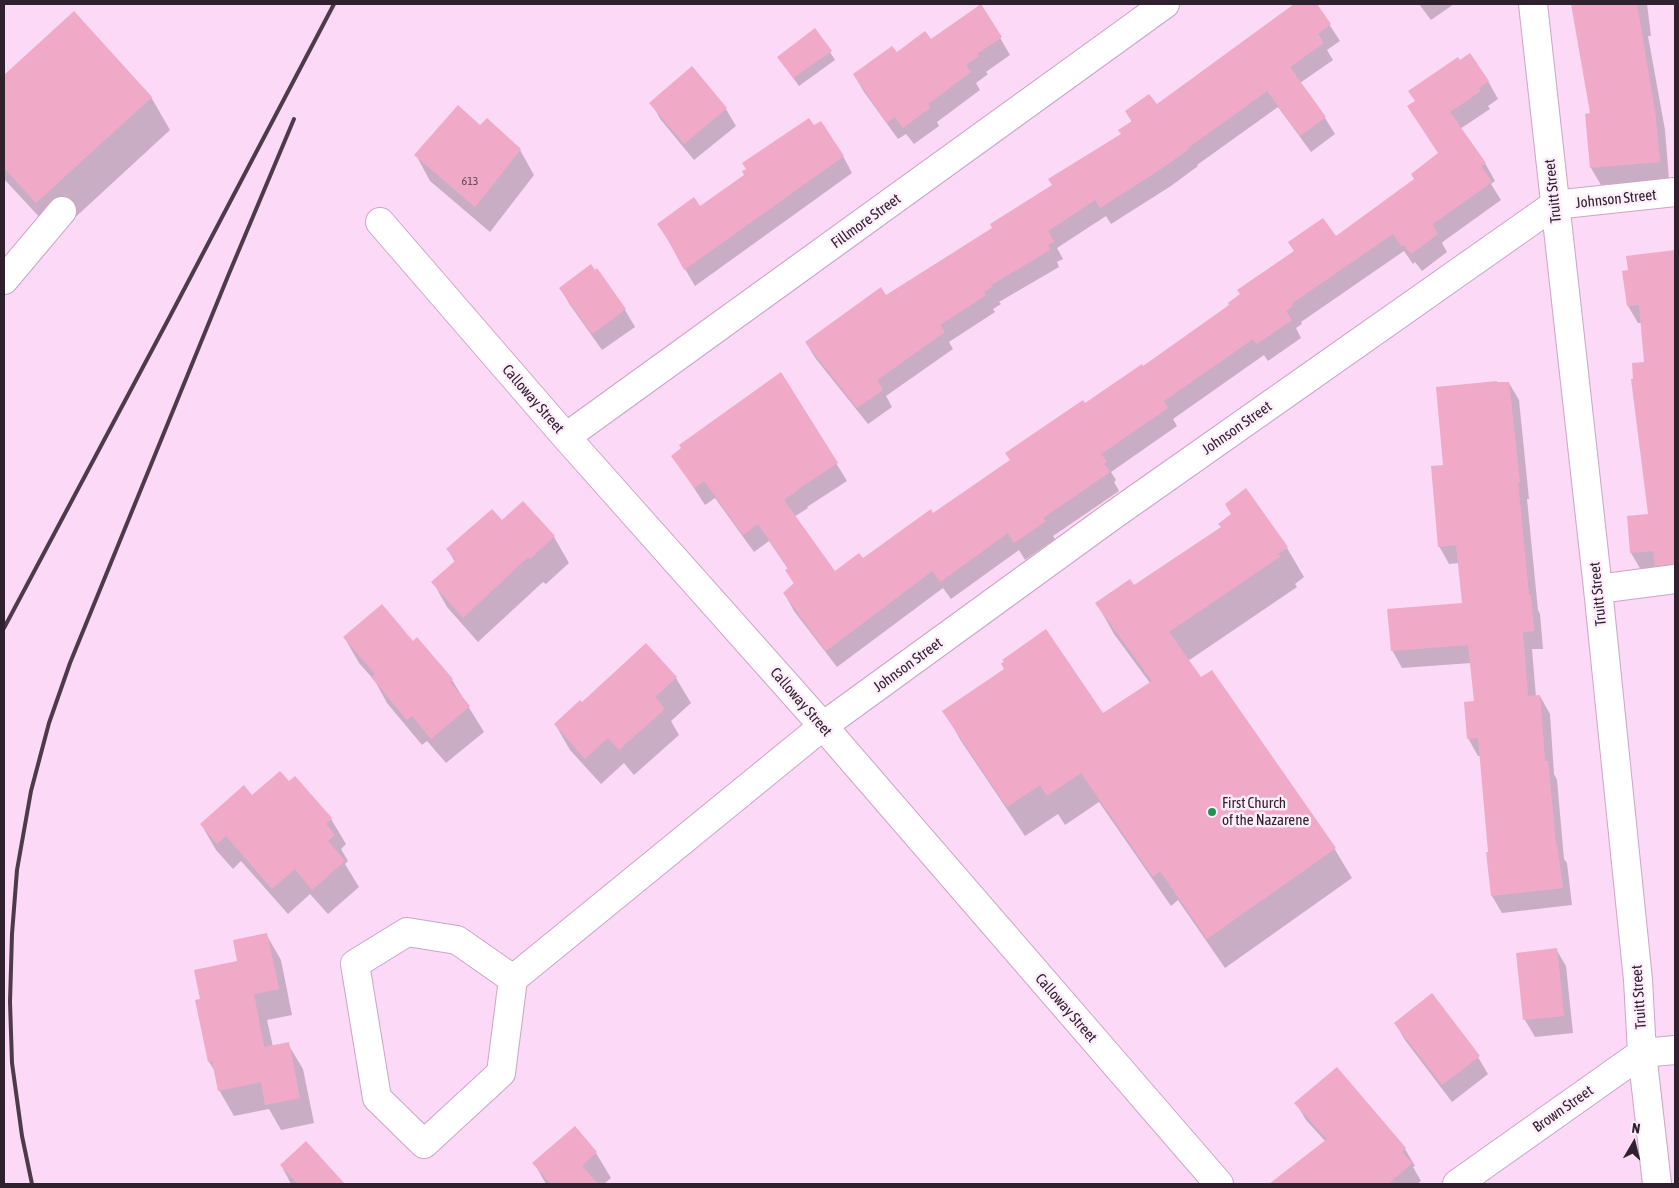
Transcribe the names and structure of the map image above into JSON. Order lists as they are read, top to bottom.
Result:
{
  "streets": {
    "street": [
      "Truitt Street",
      "Johnson Street",
      "Fillmore Street",
      "Calloway Street",
      "Brown Street"
    ]
  },
  "crossings": [
    ["Truitt Street", "Johnson Street"],
    ["Truitt Street", "Brown Street"],
    ["Johnson Street", "Calloway Street"],
    ["Fillmore Street", "Calloway Street"]
  ],
  "places": ["First Church of the Nazarene"],
  "house_numbers": ["613"],
  "north": "top"
}
